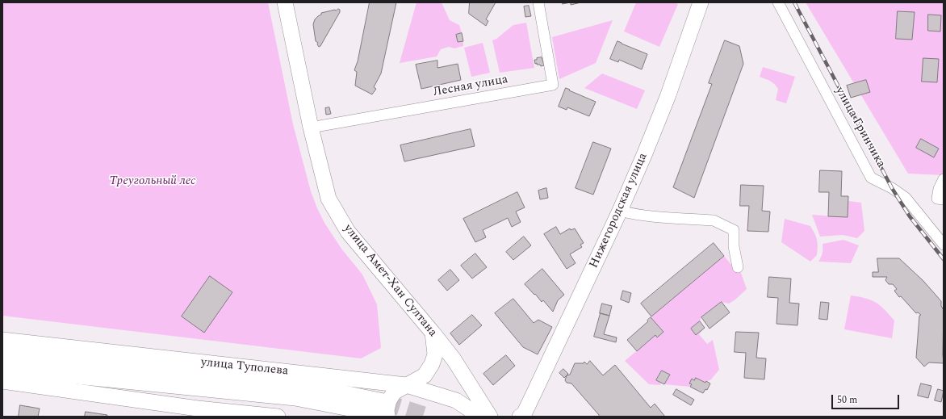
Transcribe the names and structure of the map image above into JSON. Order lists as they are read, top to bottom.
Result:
{
  "streets": {
    "main road": ["Нижегородская улица", "улица Амет-Хан Султана", "улица Туполева"],
    "street": ["Лесная улица", "улица Гринчика"]
  },
  "crossings": [
    ["Лесная улица", "улица Амет-Хан Султана"]
  ],
  "parks": ["Треугольный лес"],
  "scale_bar": "50 m"
}
